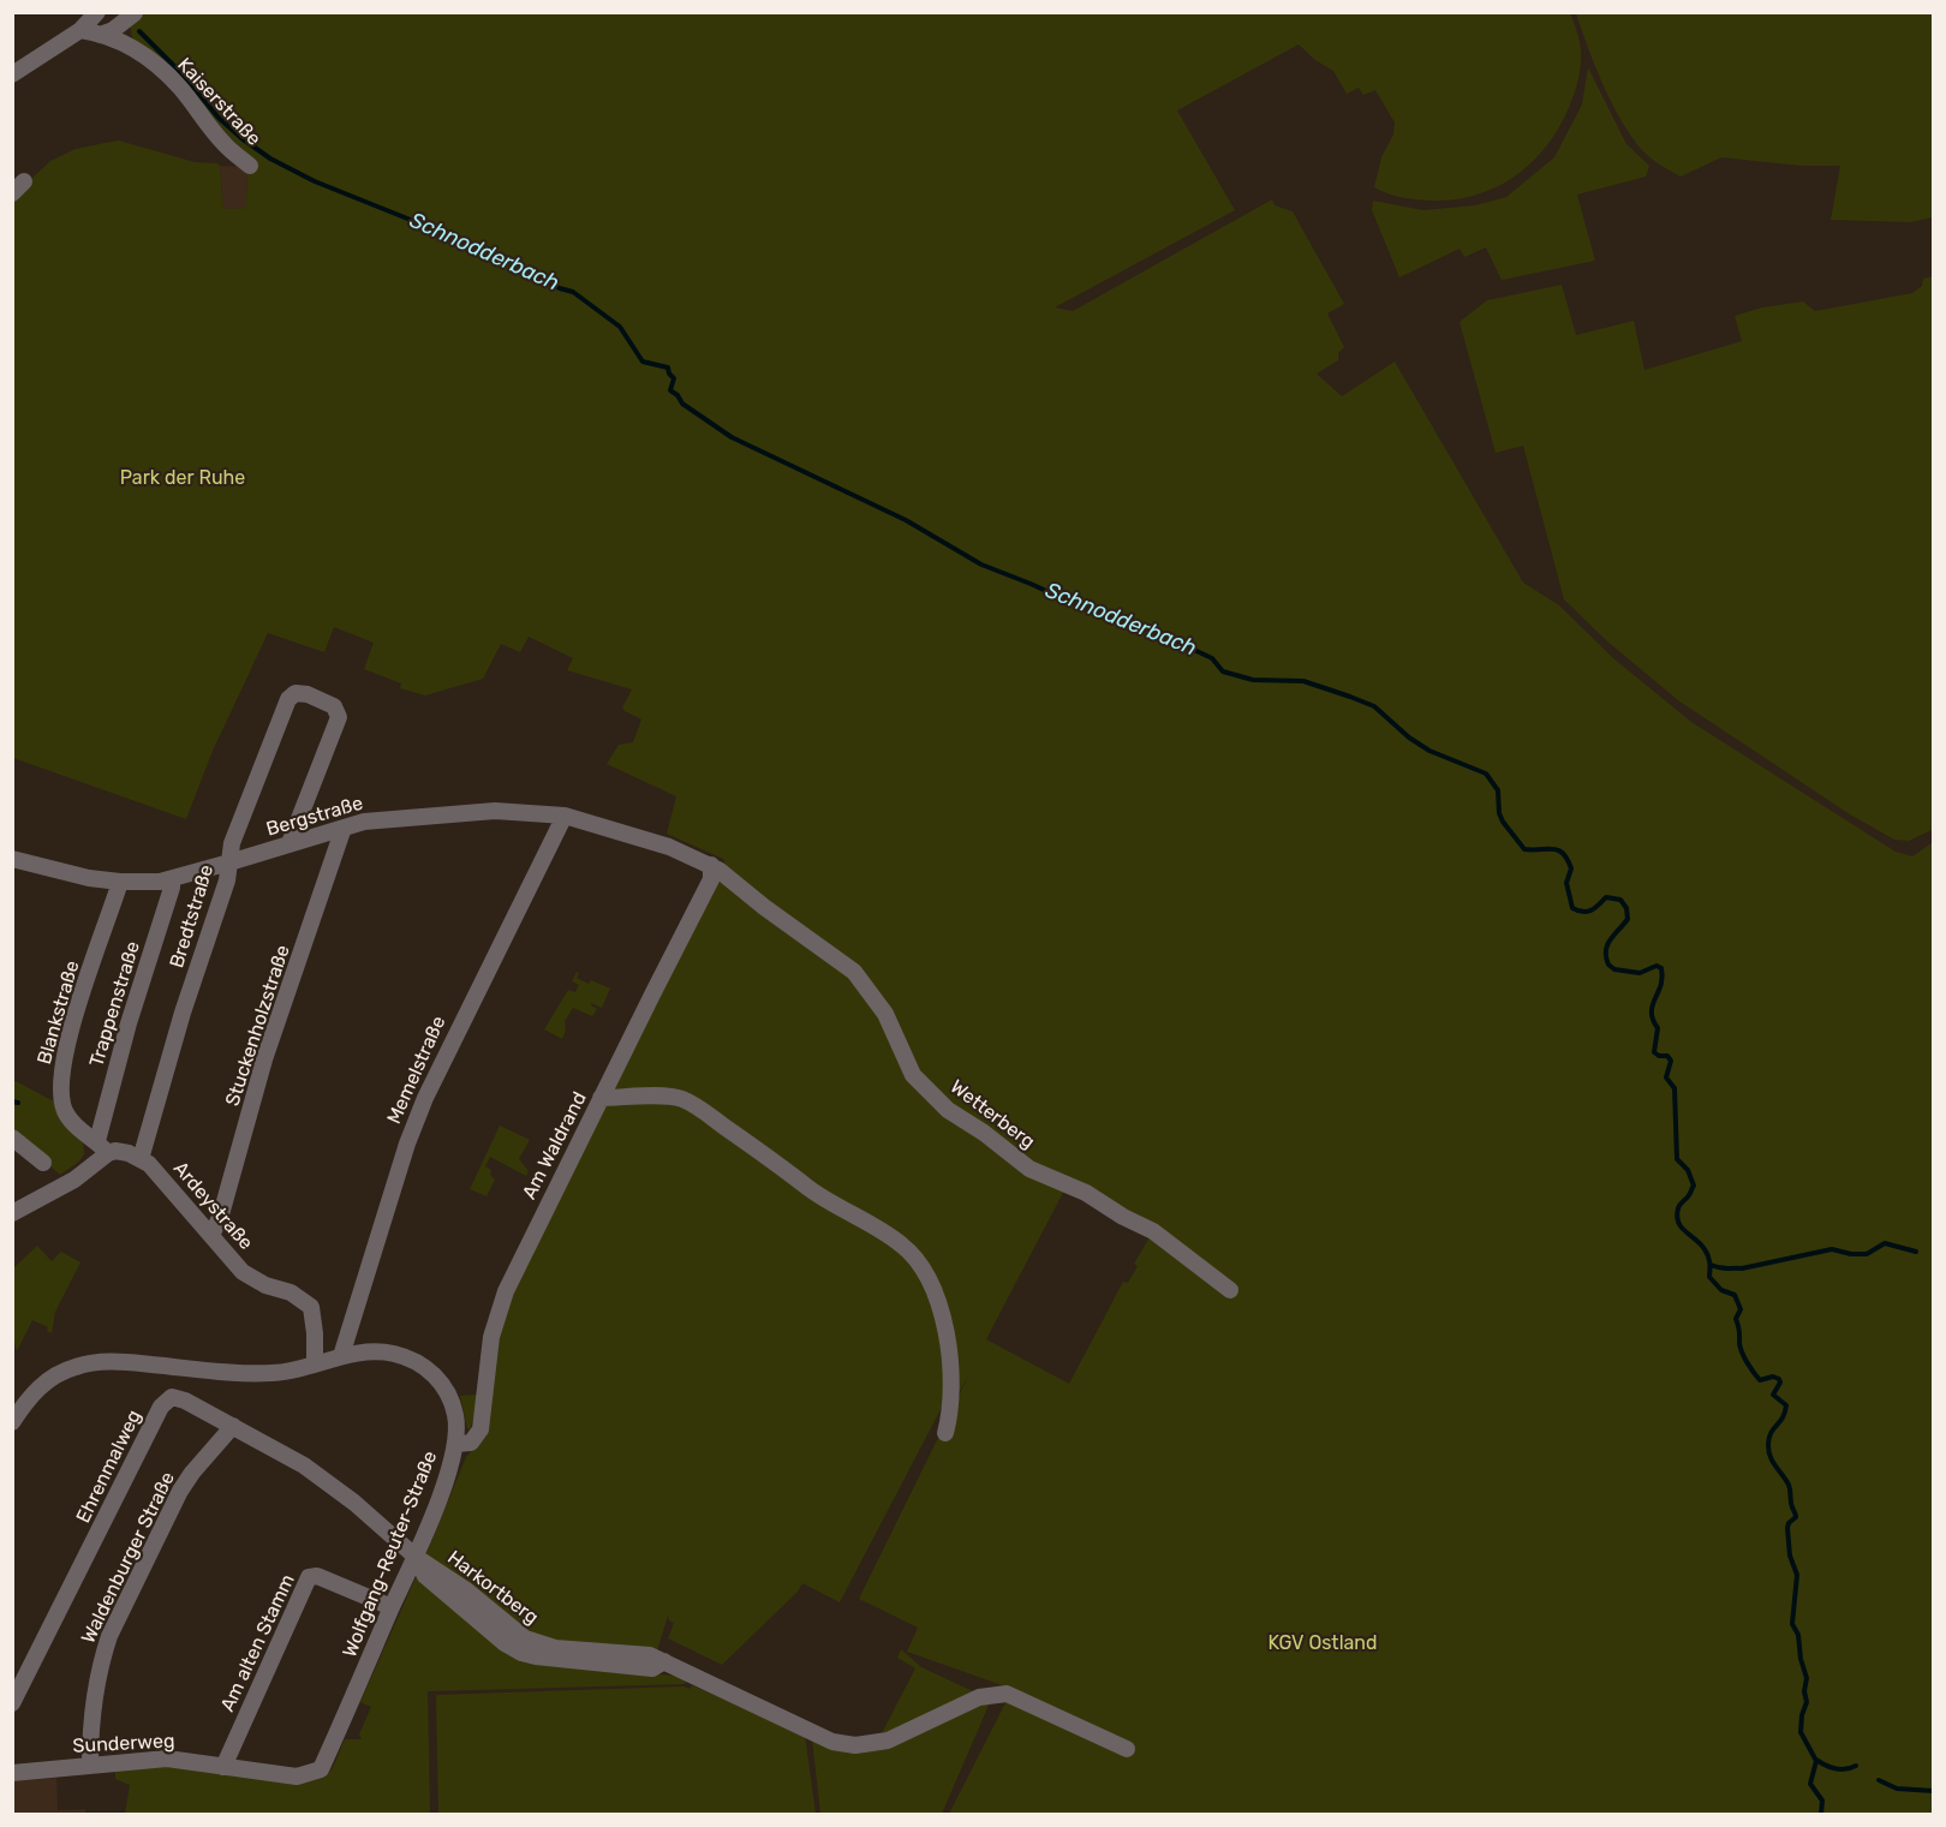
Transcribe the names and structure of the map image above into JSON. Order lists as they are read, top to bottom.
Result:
{
  "streets": {
    "street": [
      "Kaiserstraße",
      "Bergstraße",
      "Bredtstraße",
      "Trappenstraße",
      "Blankstraße",
      "Stuckenholzstraße",
      "Memelstraße",
      "Wetterberg",
      "Am Waldrand",
      "Ardeystraße",
      "Ehrenmalweg",
      "Wolfgang-Reuter-Straße",
      "Waldenburger Straße",
      "Harkortberg",
      "Am alten Stamm",
      "Sunderweg"
    ]
  },
  "crossings": [
    ["Bergstraße", "Bredtstraße"],
    ["Bergstraße", "Trappenstraße"],
    ["Bergstraße", "Blankstraße"],
    ["Bergstraße", "Stuckenholzstraße"],
    ["Bergstraße", "Memelstraße"],
    ["Bergstraße", "Wetterberg"],
    ["Bergstraße", "Am Waldrand"],
    ["Bredtstraße", "Ardeystraße"],
    ["Trappenstraße", "Blankstraße"],
    ["Stuckenholzstraße", "Ardeystraße"],
    ["Memelstraße", "Wolfgang-Reuter-Straße"],
    ["Wetterberg", "Am Waldrand"],
    ["Am Waldrand", "Wolfgang-Reuter-Straße"],
    ["Ardeystraße", "Wolfgang-Reuter-Straße"],
    ["Ehrenmalweg", "Wolfgang-Reuter-Straße"],
    ["Ehrenmalweg", "Waldenburger Straße"],
    ["Ehrenmalweg", "Harkortberg"],
    ["Wolfgang-Reuter-Straße", "Harkortberg"],
    ["Wolfgang-Reuter-Straße", "Am alten Stamm"],
    ["Wolfgang-Reuter-Straße", "Sunderweg"],
    ["Waldenburger Straße", "Sunderweg"],
    ["Am alten Stamm", "Sunderweg"]
  ],
  "water": ["Schnodderbach"],
  "parks": ["Park der Ruhe", "KGV Ostland"]
}
